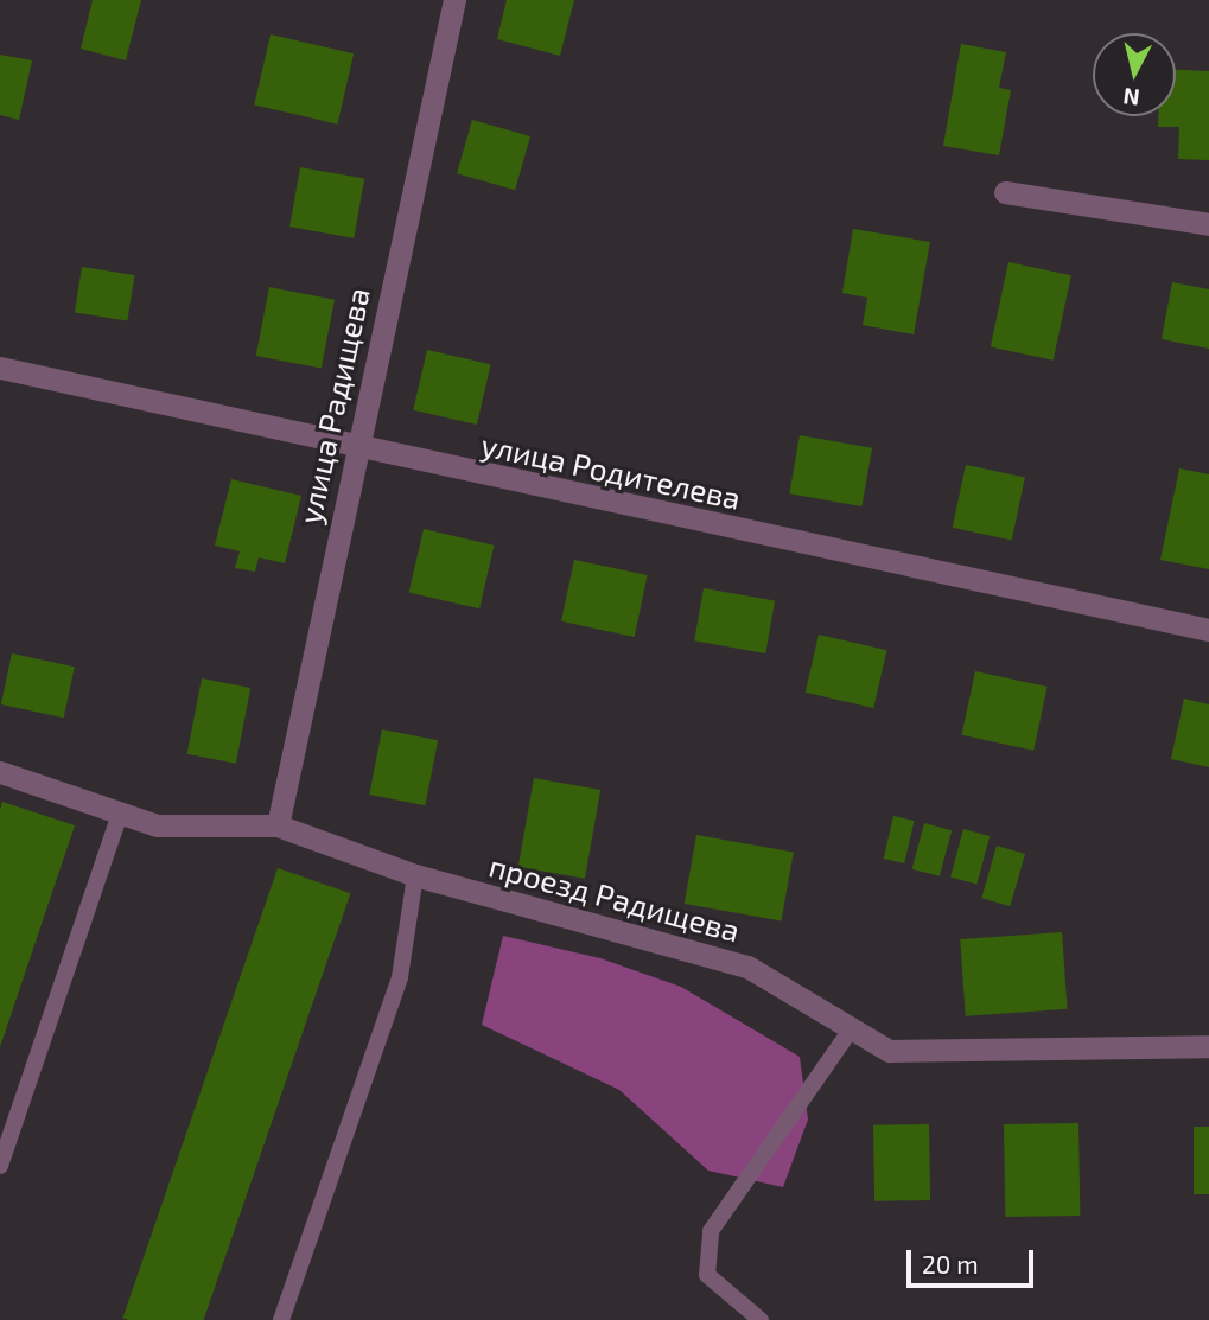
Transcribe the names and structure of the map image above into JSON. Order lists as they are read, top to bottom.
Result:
{
  "streets": {
    "street": ["улица Радищева", "улица Родителева", "проезд Радищева"]
  },
  "crossings": [
    ["улица Радищева", "улица Родителева"],
    ["улица Радищева", "проезд Радищева"]
  ],
  "scale_bar": "20 m",
  "north": "bottom"
}
